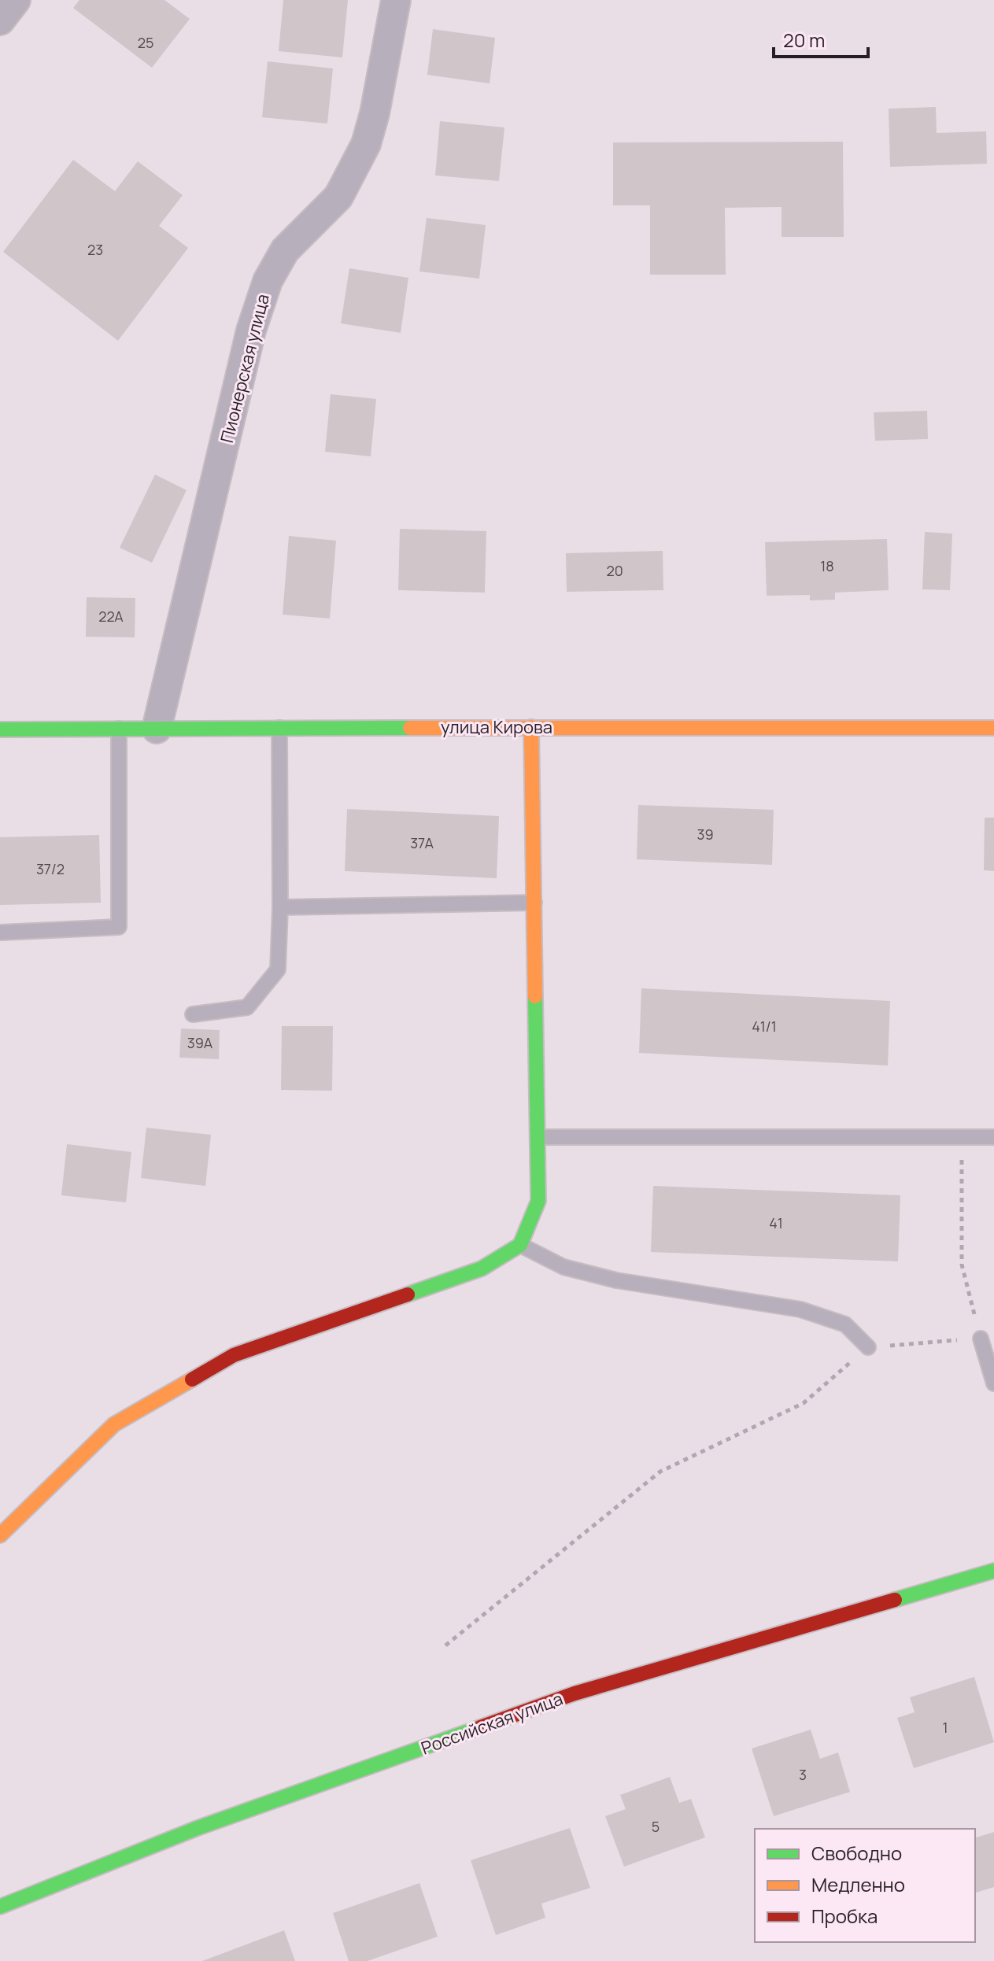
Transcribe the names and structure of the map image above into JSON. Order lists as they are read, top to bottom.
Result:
{
  "streets": {
    "street": ["Пионерская улица", "улица Кирова", "Российская улица"]
  },
  "crossings": [
    ["Пионерская улица", "улица Кирова"]
  ],
  "house_numbers": [
    "25",
    "23",
    "18",
    "20",
    "22А",
    "39",
    "37A",
    "37/2",
    "41/1",
    "39А",
    "41",
    "1",
    "3",
    "5"
  ],
  "legend": ["Свободно", "Медленно", "Пробка"],
  "scale_bar": "20 m"
}
